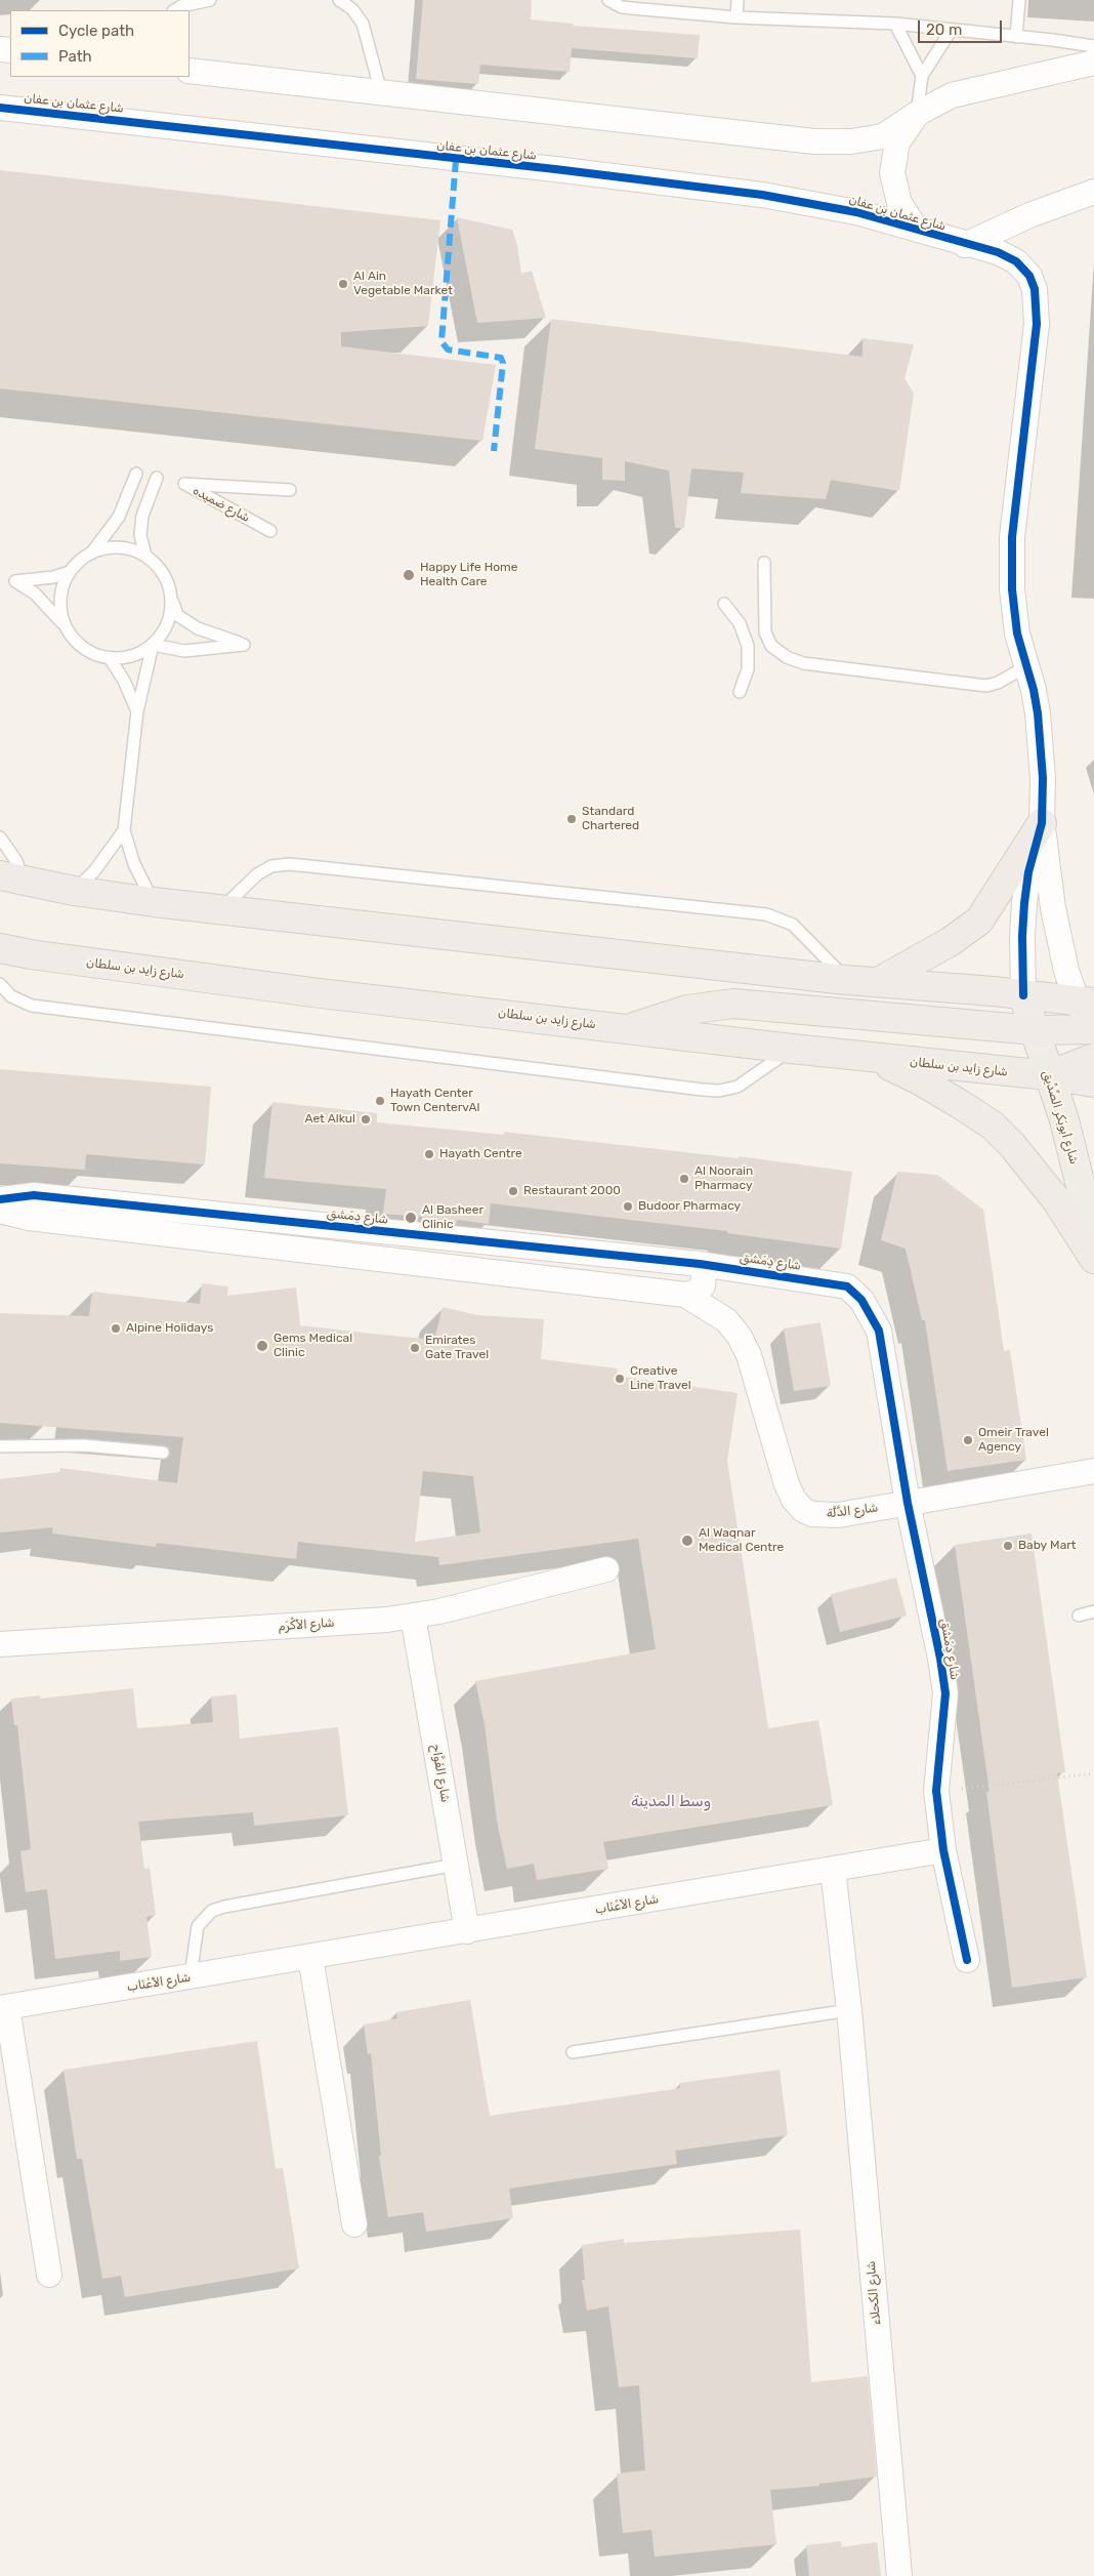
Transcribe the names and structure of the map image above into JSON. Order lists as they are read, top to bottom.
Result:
{
  "streets": {
    "highway": ["شارع زايد بن سلطان"],
    "main road": ["شارع أبوبَكر الصِّدِّيق"],
    "street": [
      "شارع عثمان بن عفان",
      "شارع دِمَشق",
      "شارع الدَّلَّة",
      "شارع الأَكْرَم",
      "شارع الفَوَّاح",
      "شارع الأَعْنَاب",
      "شارع الكحلاء"
    ],
    "lane": ["شارع ضميده"]
  },
  "crossings": [
    ["شارع زايد بن سلطان", "شارع أبوبَكر الصِّدِّيق"],
    ["شارع دِمَشق", "شارع الدَّلَّة"],
    ["شارع دِمَشق", "شارع الأَعْنَاب"],
    ["شارع الأَكْرَم", "شارع الفَوَّاح"],
    ["شارع الفَوَّاح", "شارع الأَعْنَاب"],
    ["شارع الأَعْنَاب", "شارع الكحلاء"]
  ],
  "districts": ["وسط المدينة"],
  "places": [
    "Al Ain Vegetable Market",
    "Happy Life Home Health Care",
    "Standard Chartered",
    "Hayath Center Town CentervAl",
    "Aet Alkul",
    "Hayath Centre",
    "Al Noorain Pharmacy",
    "Restaurant 2000",
    "Budoor Pharmacy",
    "Al Basheer Clinic",
    "Alpine Holidays",
    "Gems Medical Clinic",
    "Emirates Gate Travel",
    "Creative Line Travel",
    "Omeir Travel Agency",
    "Al Waqnar Medical Centre",
    "Baby Mart"
  ],
  "legend": ["Cycle path", "Path"],
  "scale_bar": "20 m"
}
